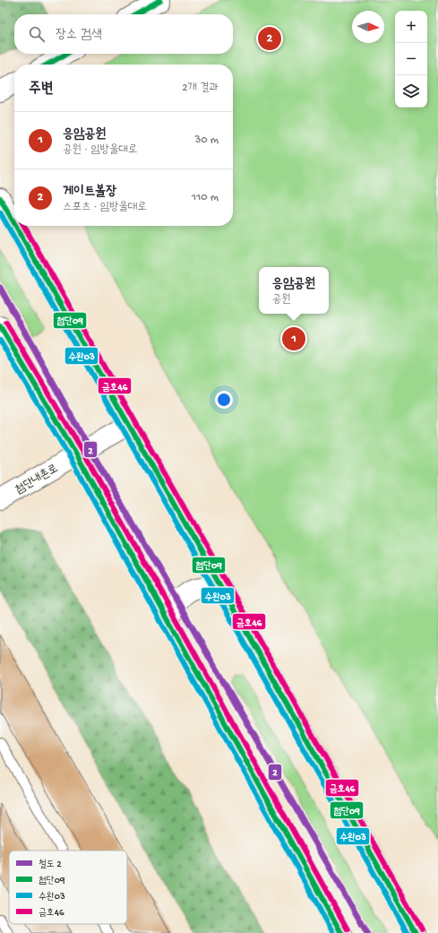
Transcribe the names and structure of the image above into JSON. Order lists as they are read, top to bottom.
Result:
{
  "streets": {
    "main road": ["첨단내촌로"]
  },
  "lines": [
    "transit line 첨단09",
    "transit line 수완03",
    "transit line 금호46",
    "rail line 2"
  ],
  "legend": [
    "철도 2",
    "첨단09",
    "수완03",
    "금호46"
  ],
  "north": "right",
  "page": {
    "map_buttons": ["+", "−"],
    "search": "장소 검색",
    "pins": ["2", "1"],
    "heading": ["주변", "2개 결과"],
    "list": [
      {
        "mark": "1",
        "name": "응암공원",
        "note": "공원 · 임방울대로",
        "value": "30 m"
      },
      {
        "mark": "2",
        "name": "게이트볼장",
        "note": "스포츠 · 임방울대로",
        "value": "110 m"
      }
    ],
    "popup": ["응암공원", "공원"]
  }
}
